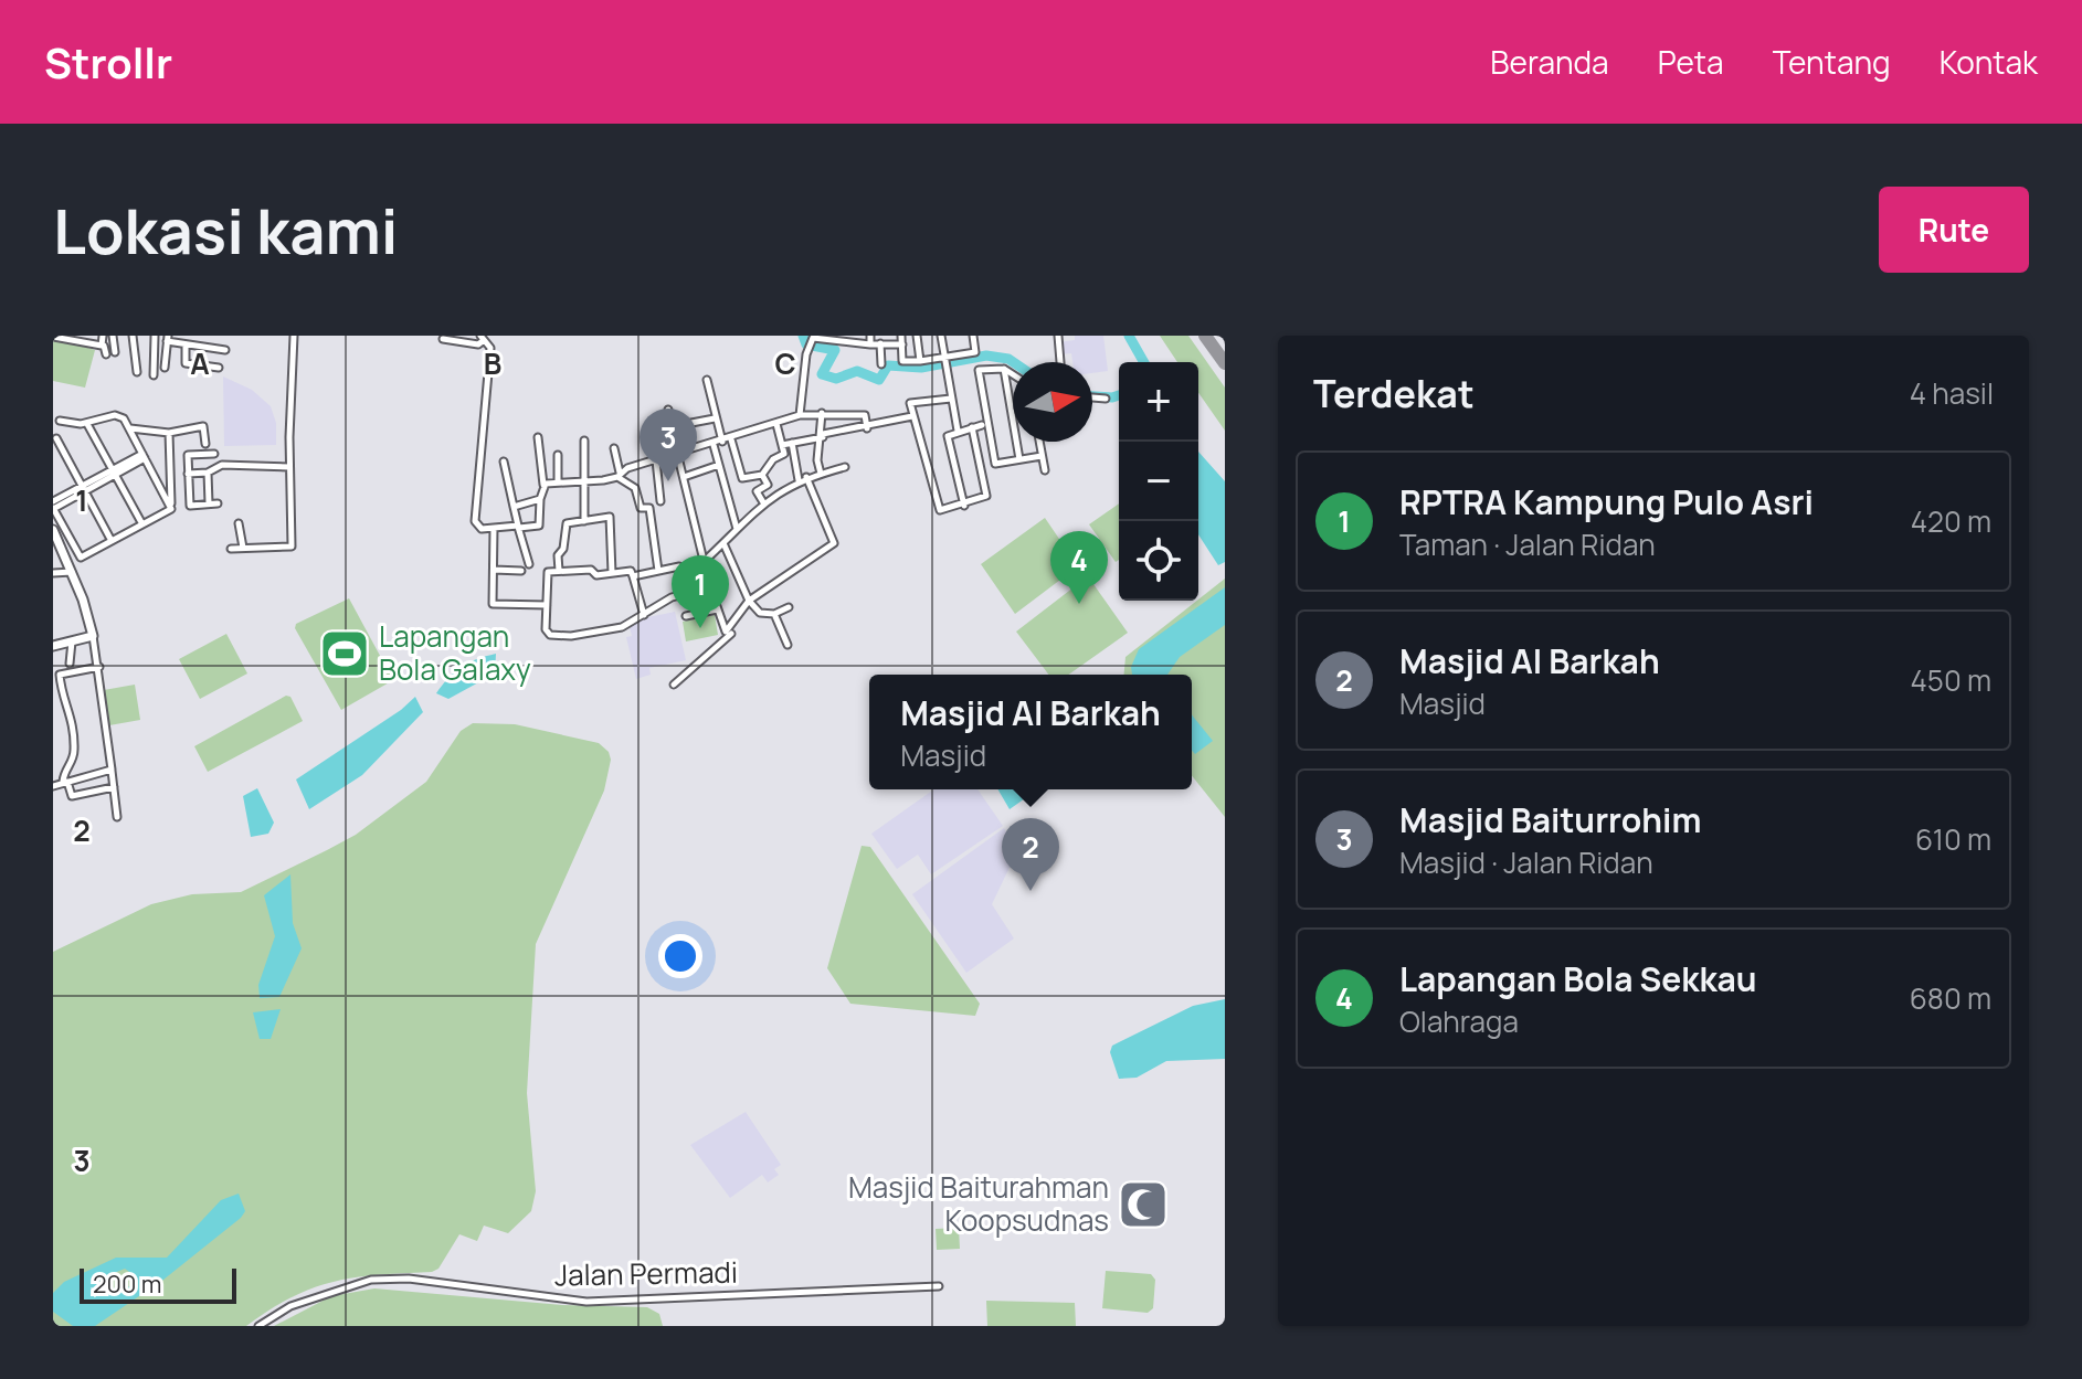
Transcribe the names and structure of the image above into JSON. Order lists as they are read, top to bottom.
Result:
{
  "streets": {
    "street": ["Jalan Permadi"]
  },
  "places": {
    "sports": ["Lapangan Bola Galaxy"],
    "mosque": ["Masjid Baiturahman Koopsudnas"]
  },
  "scale_bar": "200 m",
  "north": "right",
  "page": {
    "header": "Strollr",
    "nav": [
      "Beranda",
      "Peta",
      "Tentang",
      "Kontak"
    ],
    "buttons": "Rute",
    "title": "Lokasi kami",
    "heading": ["Terdekat", "4 hasil"],
    "map_buttons": ["+", "−"],
    "pins": [
      "3",
      "4",
      "1",
      "2"
    ],
    "list": [
      {
        "mark": "1",
        "name": "RPTRA Kampung Pulo Asri",
        "note": "Taman · Jalan Ridan",
        "value": "420 m"
      },
      {
        "mark": "2",
        "name": "Masjid Al Barkah",
        "note": "Masjid",
        "value": "450 m"
      },
      {
        "mark": "3",
        "name": "Masjid Baiturrohim",
        "note": "Masjid · Jalan Ridan",
        "value": "610 m"
      },
      {
        "mark": "4",
        "name": "Lapangan Bola Sekkau",
        "note": "Olahraga",
        "value": "680 m"
      }
    ],
    "popup": ["Masjid Al Barkah", "Masjid"],
    "scale": "200 m"
  },
  "grid": {
    "columns": ["A", "B", "C"],
    "rows": ["1", "2", "3"]
  }
}
